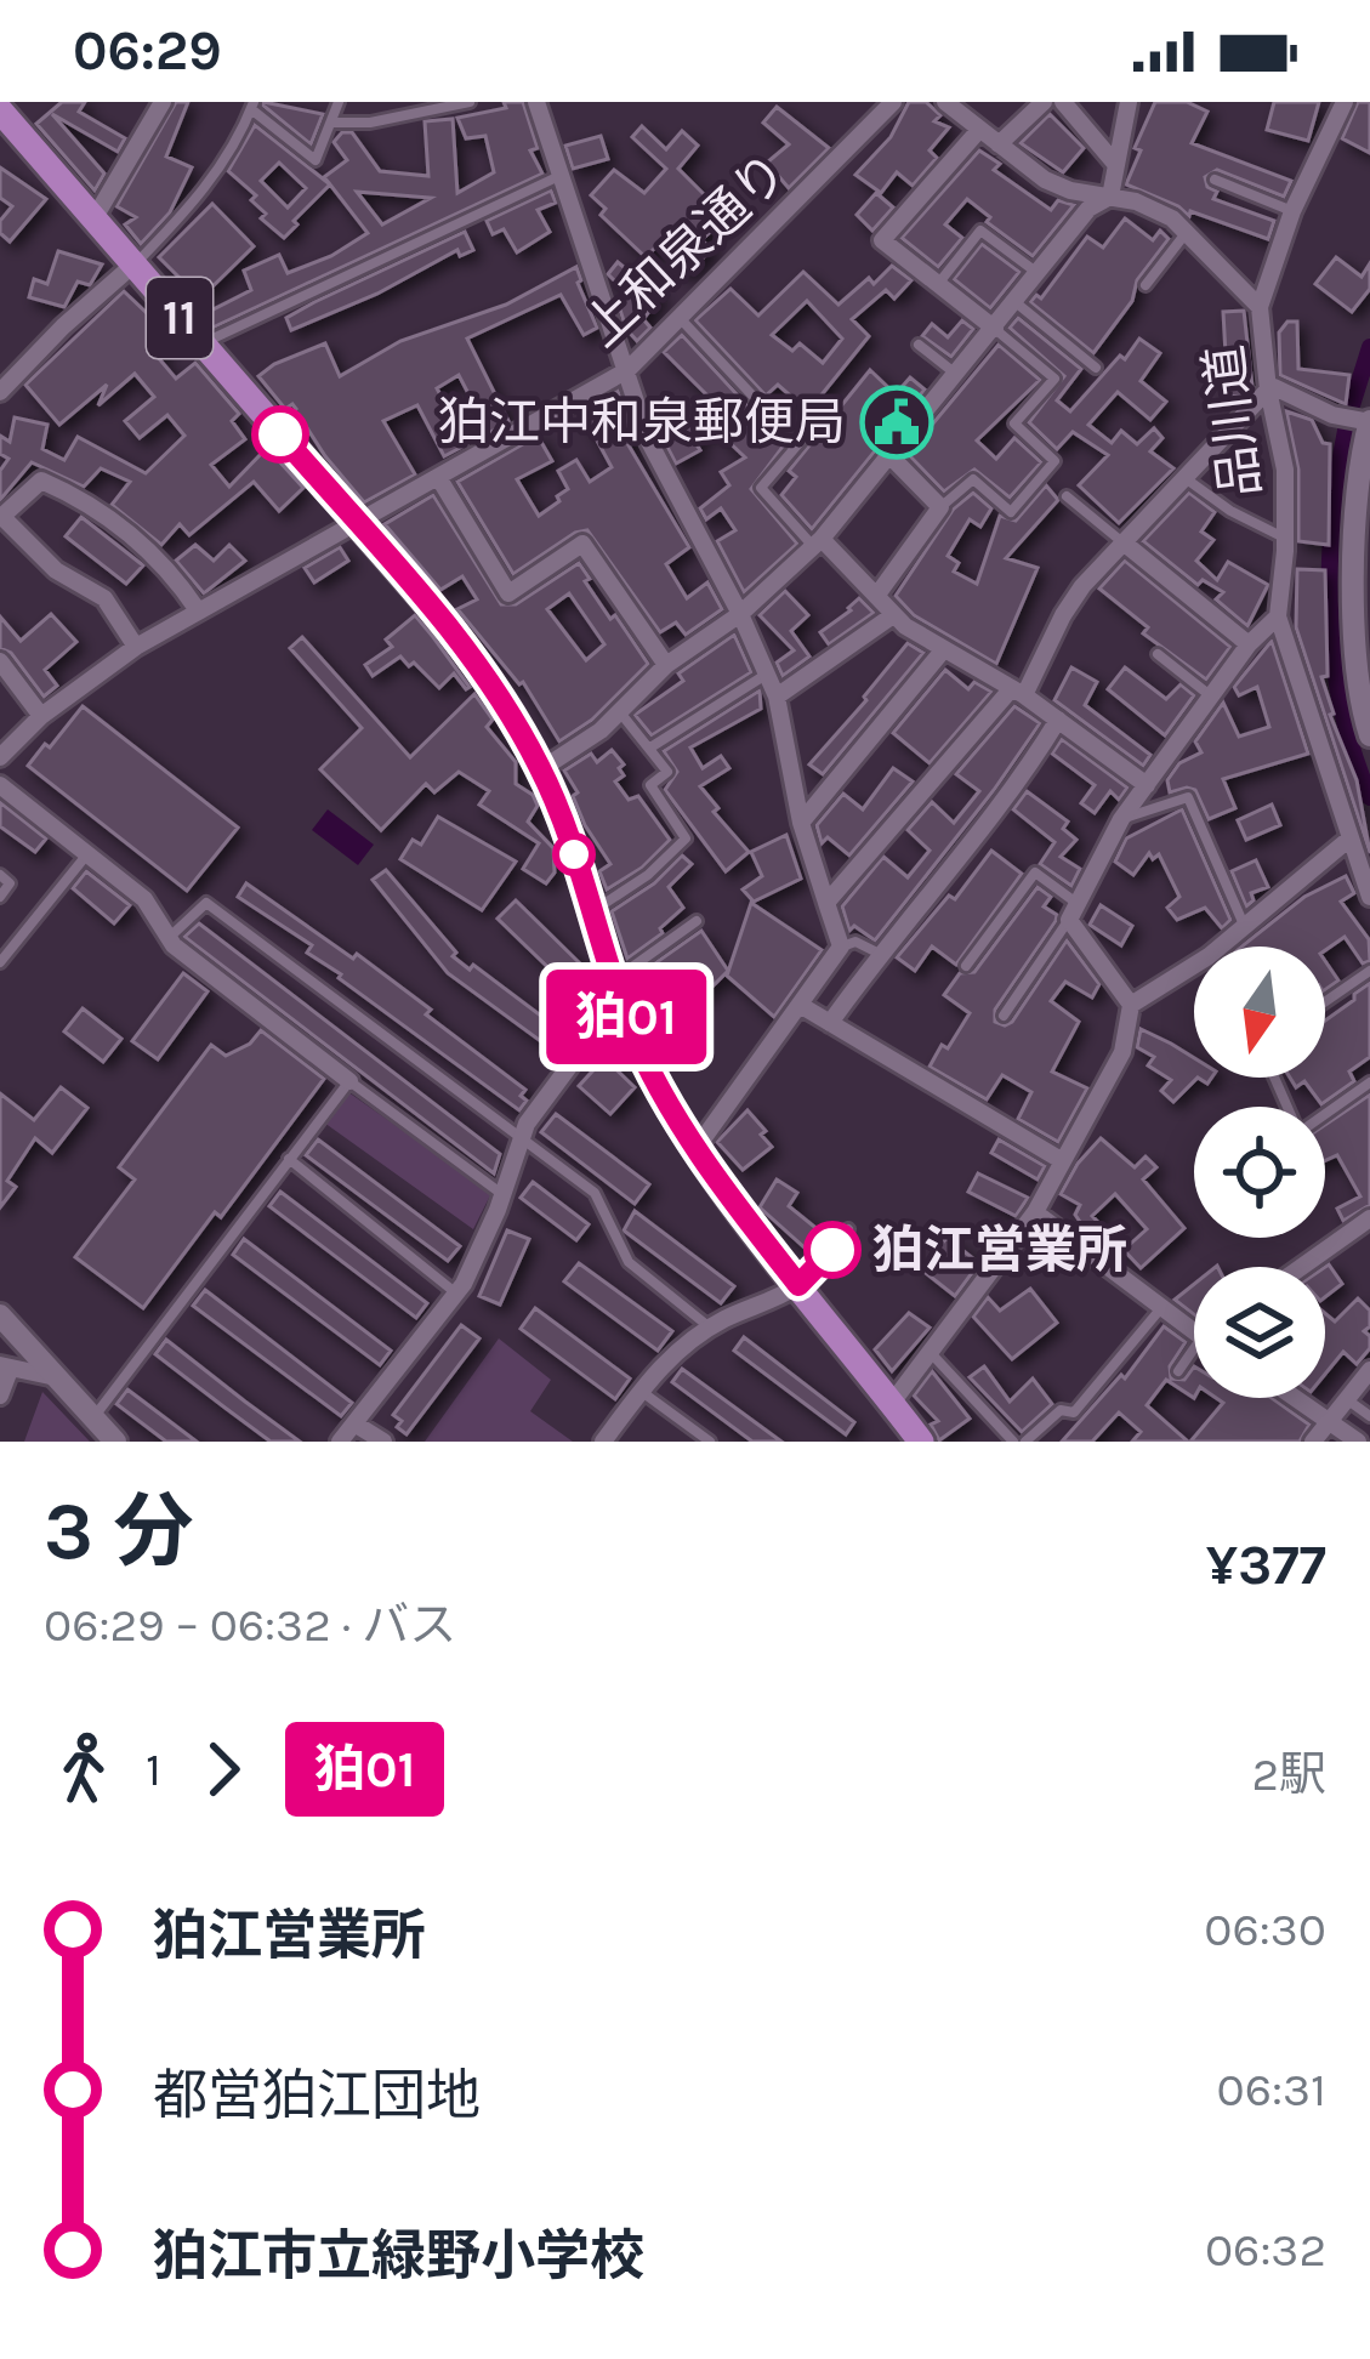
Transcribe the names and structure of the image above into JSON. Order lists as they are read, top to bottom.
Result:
{
  "streets": {
    "main road": ["11"],
    "street": ["上和泉通り", "品川道"]
  },
  "crossings": [
    ["上和泉通り", "11"]
  ],
  "places": {
    "public building": ["狛江中和泉郵便局"],
    "other": ["狛江営業所"]
  },
  "lines": ["bus line 狛01"],
  "north": "bottom",
  "page": {
    "status": "06:29",
    "on_map": "狛01",
    "heading": ["3 分", "06:29 – 06:32 · バス", "¥377"],
    "legs": ["1", "狛01", "2駅"],
    "list": [
      {
        "name": "狛江営業所",
        "value": "06:30"
      },
      {
        "name": "都営狛江団地",
        "value": "06:31"
      },
      {
        "name": "狛江市立緑野小学校",
        "value": "06:32"
      }
    ]
  }
}
